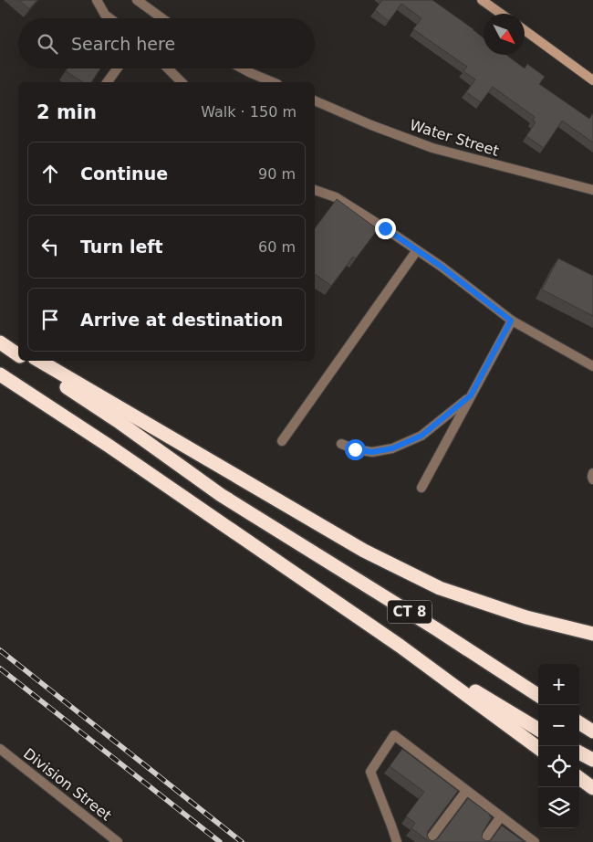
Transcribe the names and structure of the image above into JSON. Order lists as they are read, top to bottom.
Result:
{
  "streets": {
    "highway": ["CT 8"],
    "street": ["Water Street", "Division Street"]
  },
  "north": "bottom right",
  "page": {
    "search": "Search here",
    "heading": ["2 min", "Walk · 150 m"],
    "list": [
      ["Continue", "90 m"],
      ["Turn left", "60 m"],
      "Arrive at destination"
    ],
    "map_buttons": ["+", "−"]
  }
}
